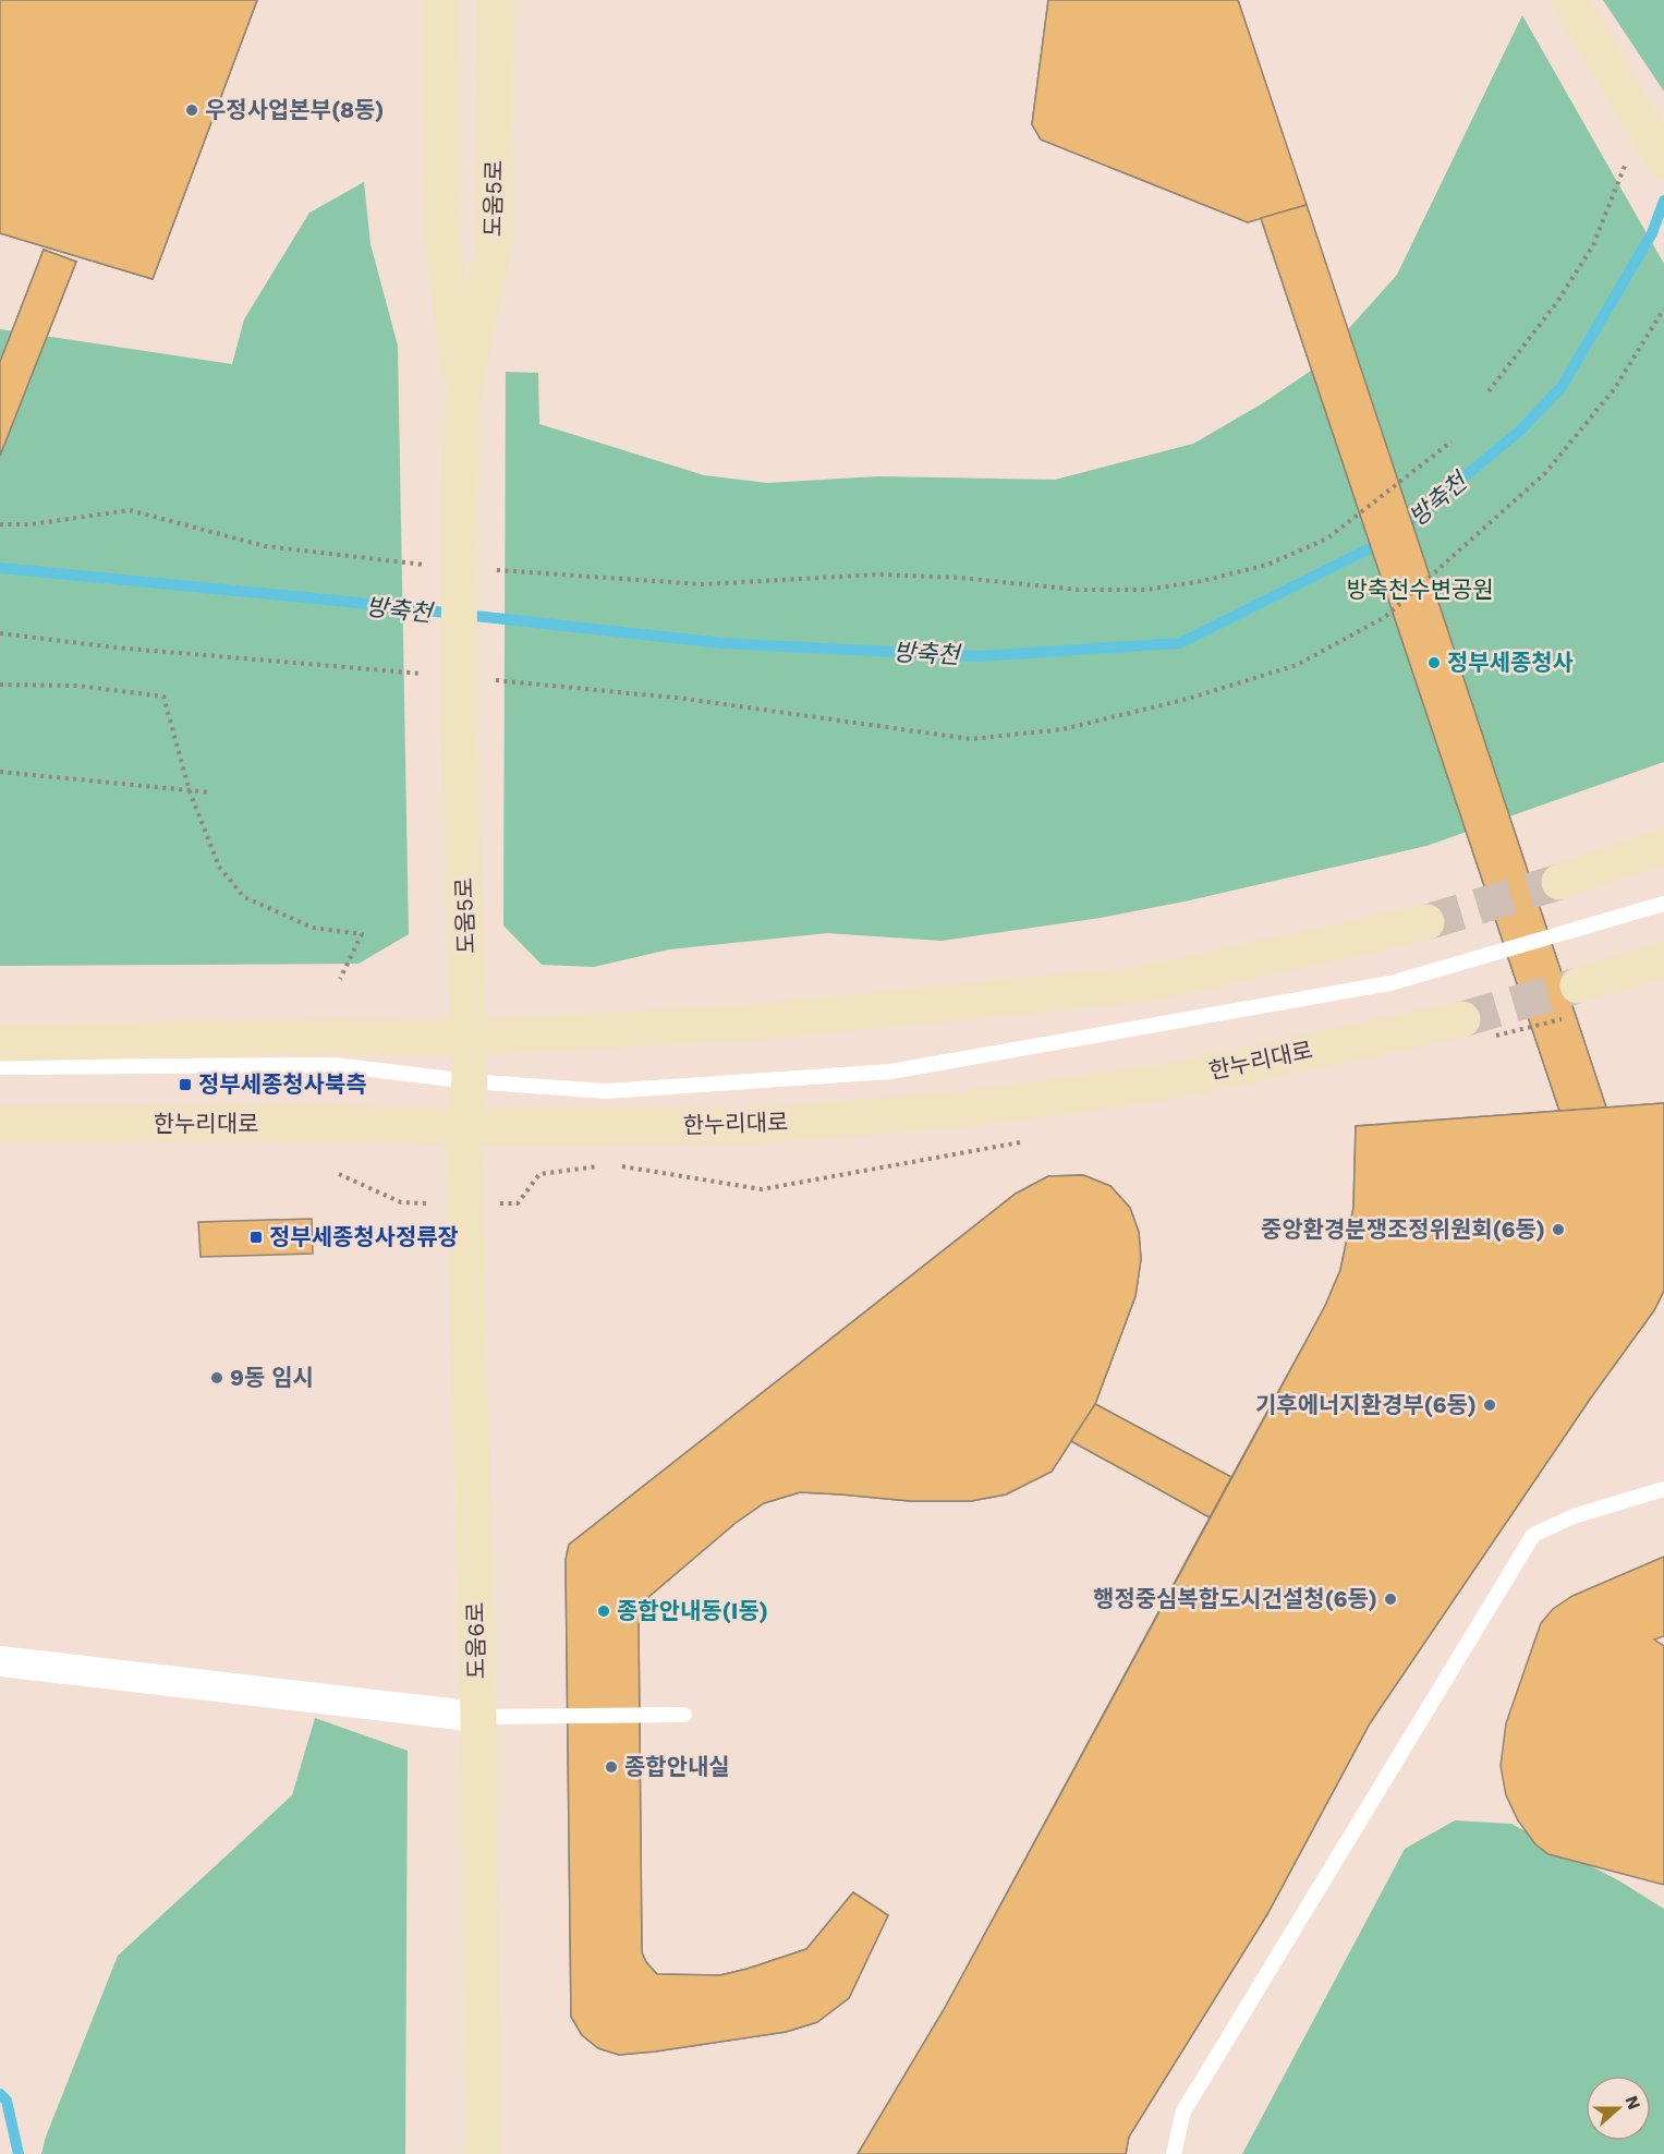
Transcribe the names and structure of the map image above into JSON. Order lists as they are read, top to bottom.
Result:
{
  "streets": {
    "street": ["도움5로", "한누리대로", "도움6로"]
  },
  "crossings": [
    ["도움5로", "한누리대로"],
    ["도움5로", "도움6로"],
    ["한누리대로", "도움6로"]
  ],
  "water": ["방축천"],
  "parks": ["방축천수변공원"],
  "places": {
    "other": [
      "우정사업본부(8동)",
      "정부세종청사",
      "중앙환경분쟁조정위원회(6동)",
      "9동 임시",
      "기후에너지환경부(6동)",
      "행정중심복합도시건설청(6동)",
      "종합안내동(I동)",
      "종합안내실"
    ],
    "transit": ["정부세종청사북측", "정부세종청사정류장"]
  },
  "north": "right"
}
